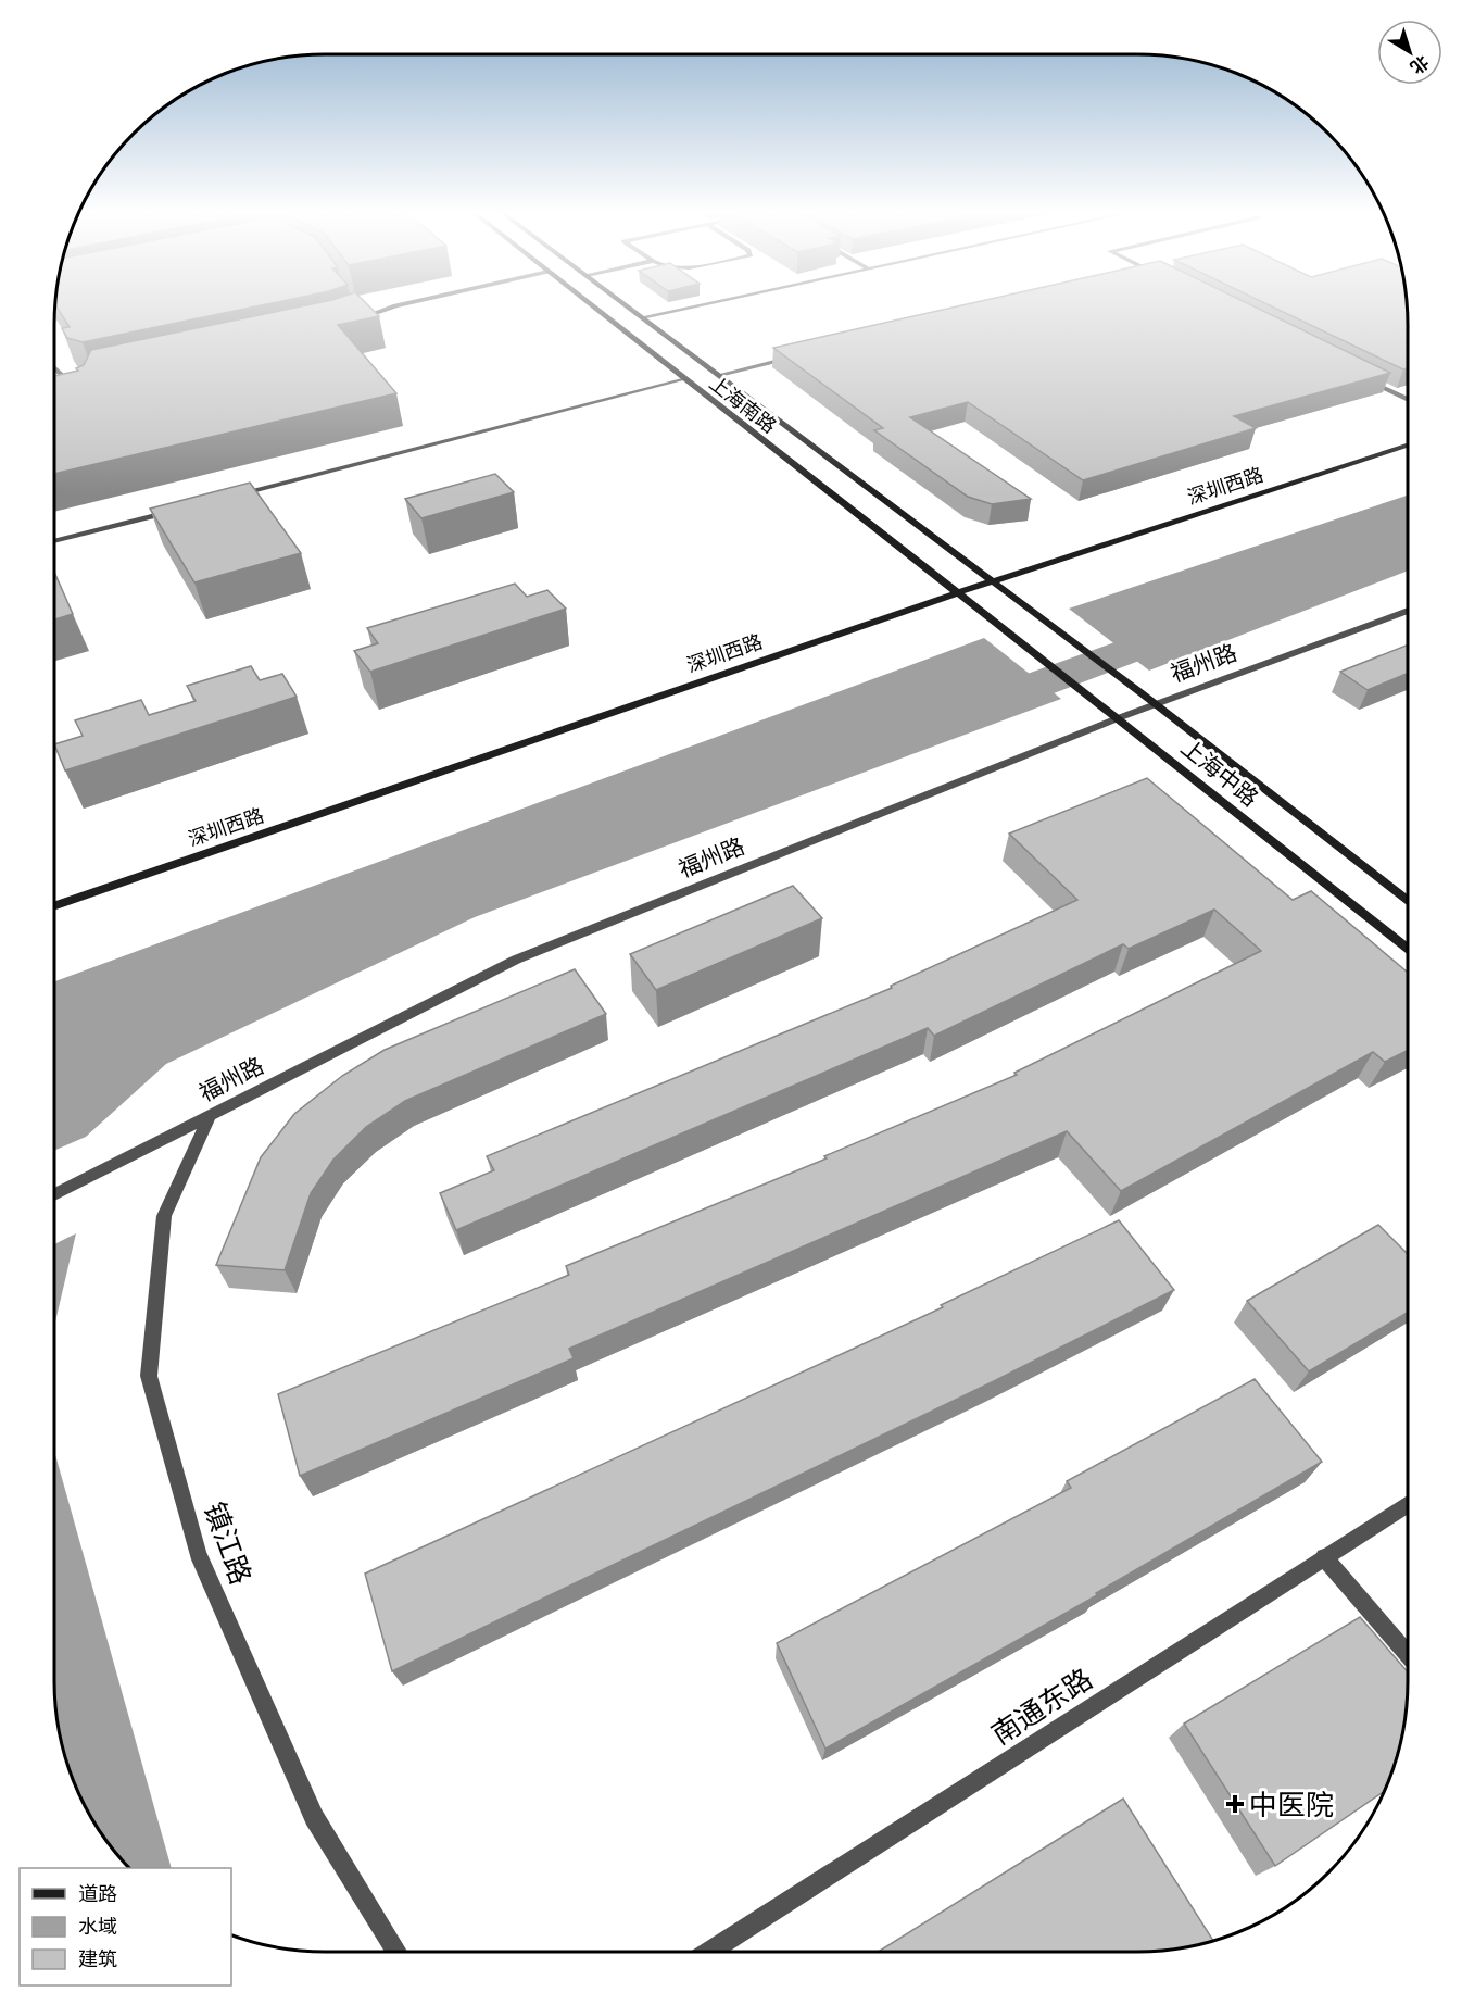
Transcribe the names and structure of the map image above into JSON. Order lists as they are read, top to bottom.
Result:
{
  "streets": {
    "main road": ["上海南路", "深圳西路", "上海中路"],
    "street": ["福州路", "镇江路", "南通东路"]
  },
  "crossings": [
    ["上海南路", "深圳西路"],
    ["上海南路", "上海中路"],
    ["福州路", "上海中路"],
    ["福州路", "镇江路"]
  ],
  "places": {
    "health": ["中医院"]
  },
  "legend": ["道路", "水域", "建筑"],
  "north": "bottom right"
}
